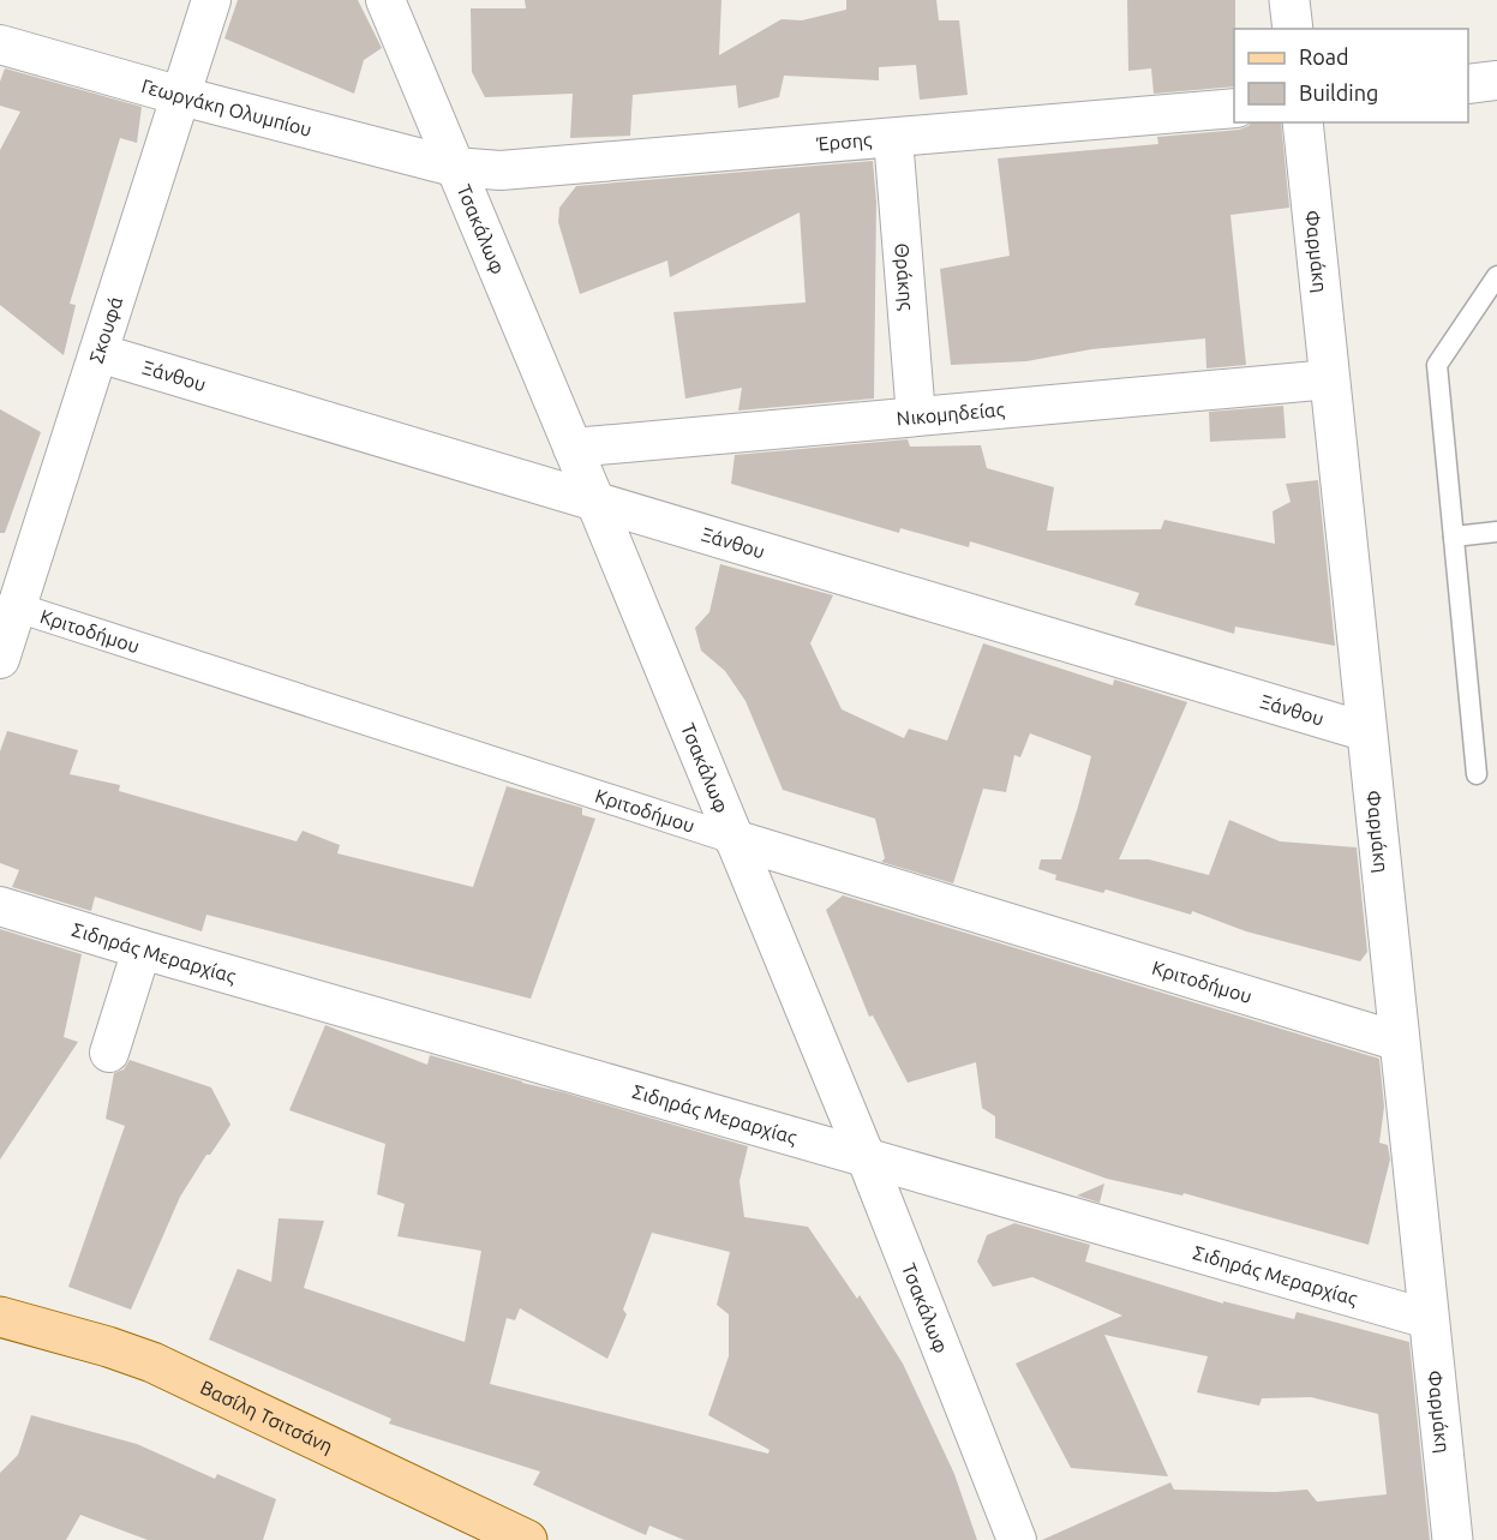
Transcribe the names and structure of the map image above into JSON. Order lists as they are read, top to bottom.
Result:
{
  "streets": {
    "main road": ["Βασίλη Τσιτσάνη"],
    "street": [
      "Γεωργάκη Ολυμπίου",
      "Έρσης",
      "Τσακάλωφ",
      "Φαρμάκη",
      "Θράκης",
      "Σκουφά",
      "Ξάνθου",
      "Νικομηδείας",
      "Κριτοδήμου",
      "Σιδηράς Μεραρχίας"
    ]
  },
  "crossings": [
    ["Γεωργάκη Ολυμπίου", "Έρσης"],
    ["Γεωργάκη Ολυμπίου", "Τσακάλωφ"],
    ["Γεωργάκη Ολυμπίου", "Σκουφά"],
    ["Έρσης", "Τσακάλωφ"],
    ["Έρσης", "Θράκης"],
    ["Τσακάλωφ", "Ξάνθου"],
    ["Τσακάλωφ", "Νικομηδείας"],
    ["Τσακάλωφ", "Κριτοδήμου"],
    ["Τσακάλωφ", "Σιδηράς Μεραρχίας"],
    ["Φαρμάκη", "Ξάνθου"],
    ["Φαρμάκη", "Νικομηδείας"],
    ["Φαρμάκη", "Κριτοδήμου"],
    ["Φαρμάκη", "Σιδηράς Μεραρχίας"],
    ["Θράκης", "Νικομηδείας"],
    ["Σκουφά", "Ξάνθου"],
    ["Σκουφά", "Κριτοδήμου"]
  ],
  "legend": ["Road", "Building"]
}
